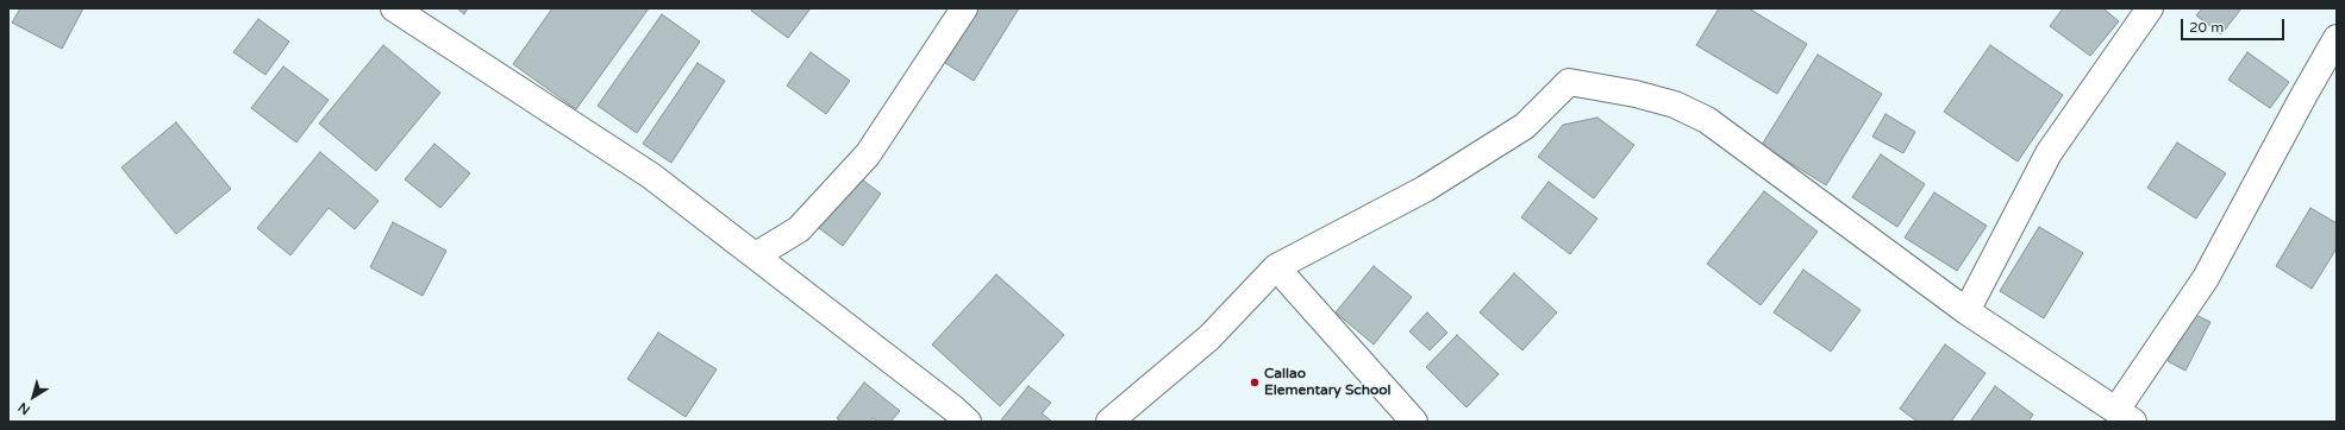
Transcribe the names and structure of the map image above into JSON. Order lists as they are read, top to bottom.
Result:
{
  "places": ["Callao Elementary School"],
  "scale_bar": "20 m",
  "north": "bottom left"
}
